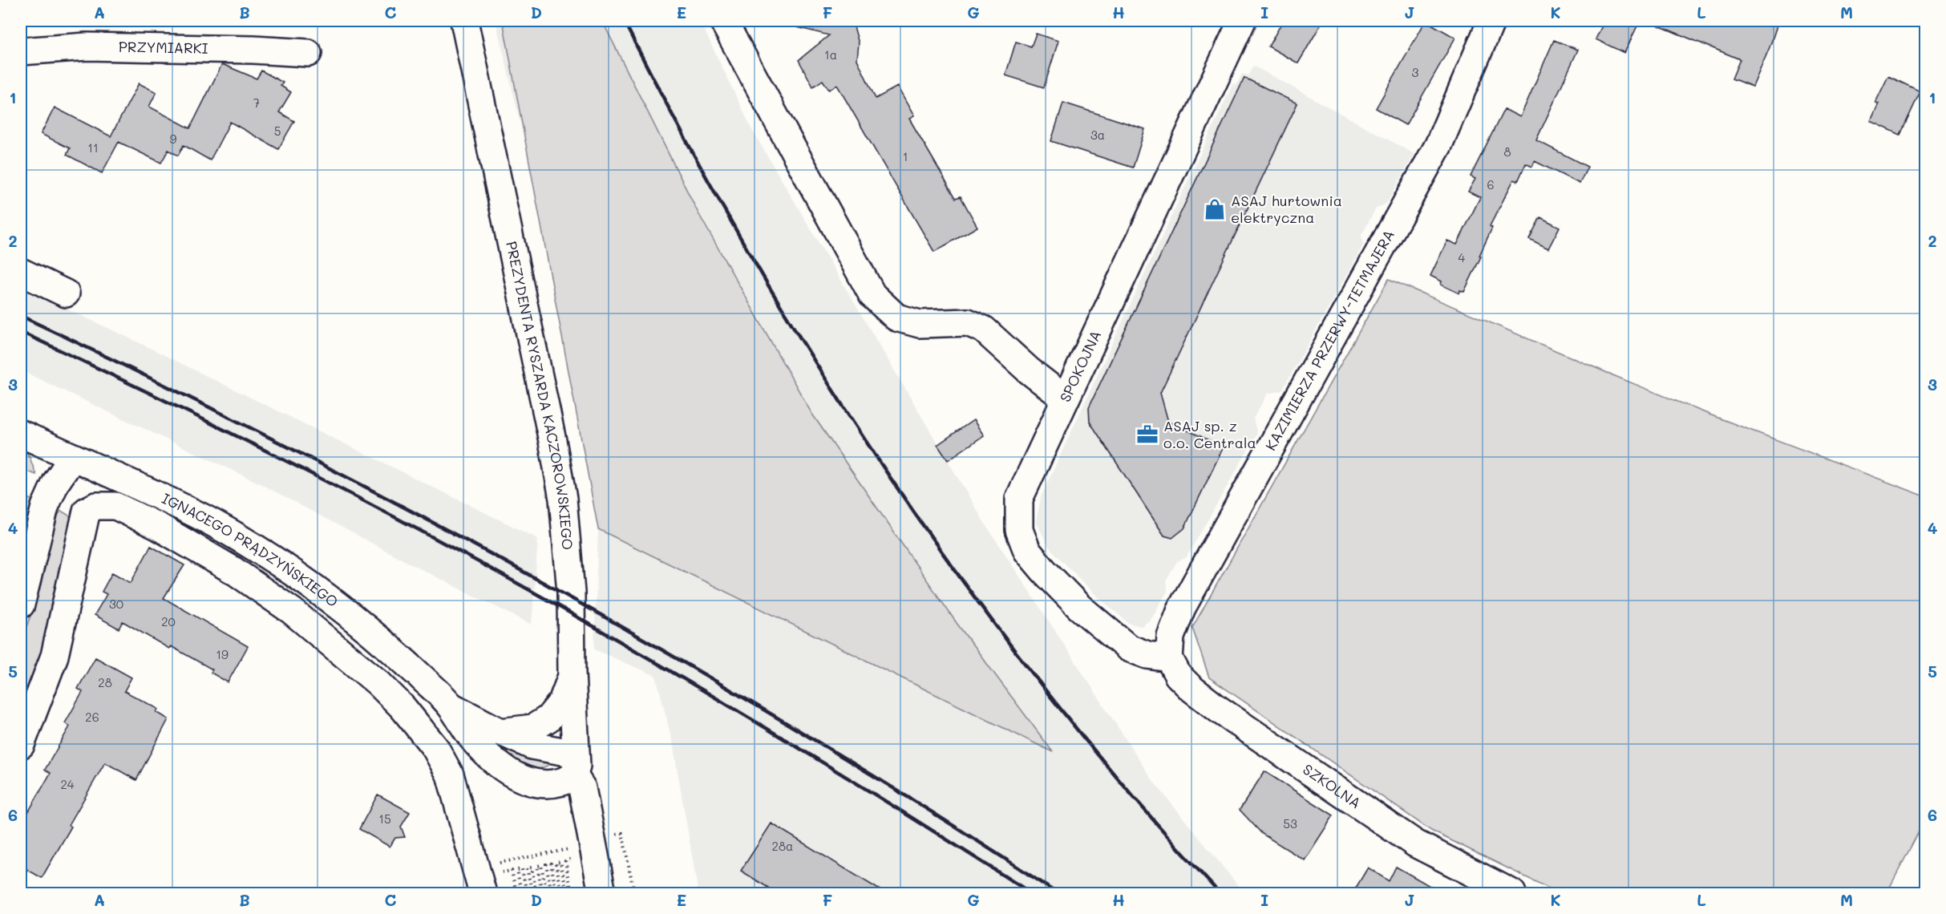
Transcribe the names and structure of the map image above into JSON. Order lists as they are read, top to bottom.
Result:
{
  "streets": {
    "street": [
      "PRZYMIARKI",
      "KAZIMIERZA PRZERWY-TETMAJERA",
      "SPOKOJNA",
      "PREZYDENTA RYSZARDA KACZOROWSKIEGO",
      "IGNACEGO PRĄDZYŃSKIEGO",
      "SZKOLNA"
    ]
  },
  "crossings": [
    ["KAZIMIERZA PRZERWY-TETMAJERA", "SPOKOJNA"],
    ["KAZIMIERZA PRZERWY-TETMAJERA", "SZKOLNA"],
    ["SPOKOJNA", "SZKOLNA"],
    ["PREZYDENTA RYSZARDA KACZOROWSKIEGO", "IGNACEGO PRĄDZYŃSKIEGO"]
  ],
  "places": {
    "shop": ["ASAJ hurtownia elektryczna"],
    "office": ["ASAJ sp. z o.o. Centrala"]
  },
  "house_numbers": [
    "1a",
    "3",
    "7",
    "5",
    "3a",
    "9",
    "11",
    "8",
    "1",
    "6",
    "4",
    "30",
    "20",
    "19",
    "28",
    "26",
    "24",
    "15",
    "53",
    "28a"
  ],
  "grid": {
    "columns": [
      "A",
      "B",
      "C",
      "D",
      "E",
      "F",
      "G",
      "H",
      "I",
      "J",
      "K",
      "L",
      "M"
    ],
    "rows": [
      "1",
      "2",
      "3",
      "4",
      "5",
      "6"
    ]
  }
}
